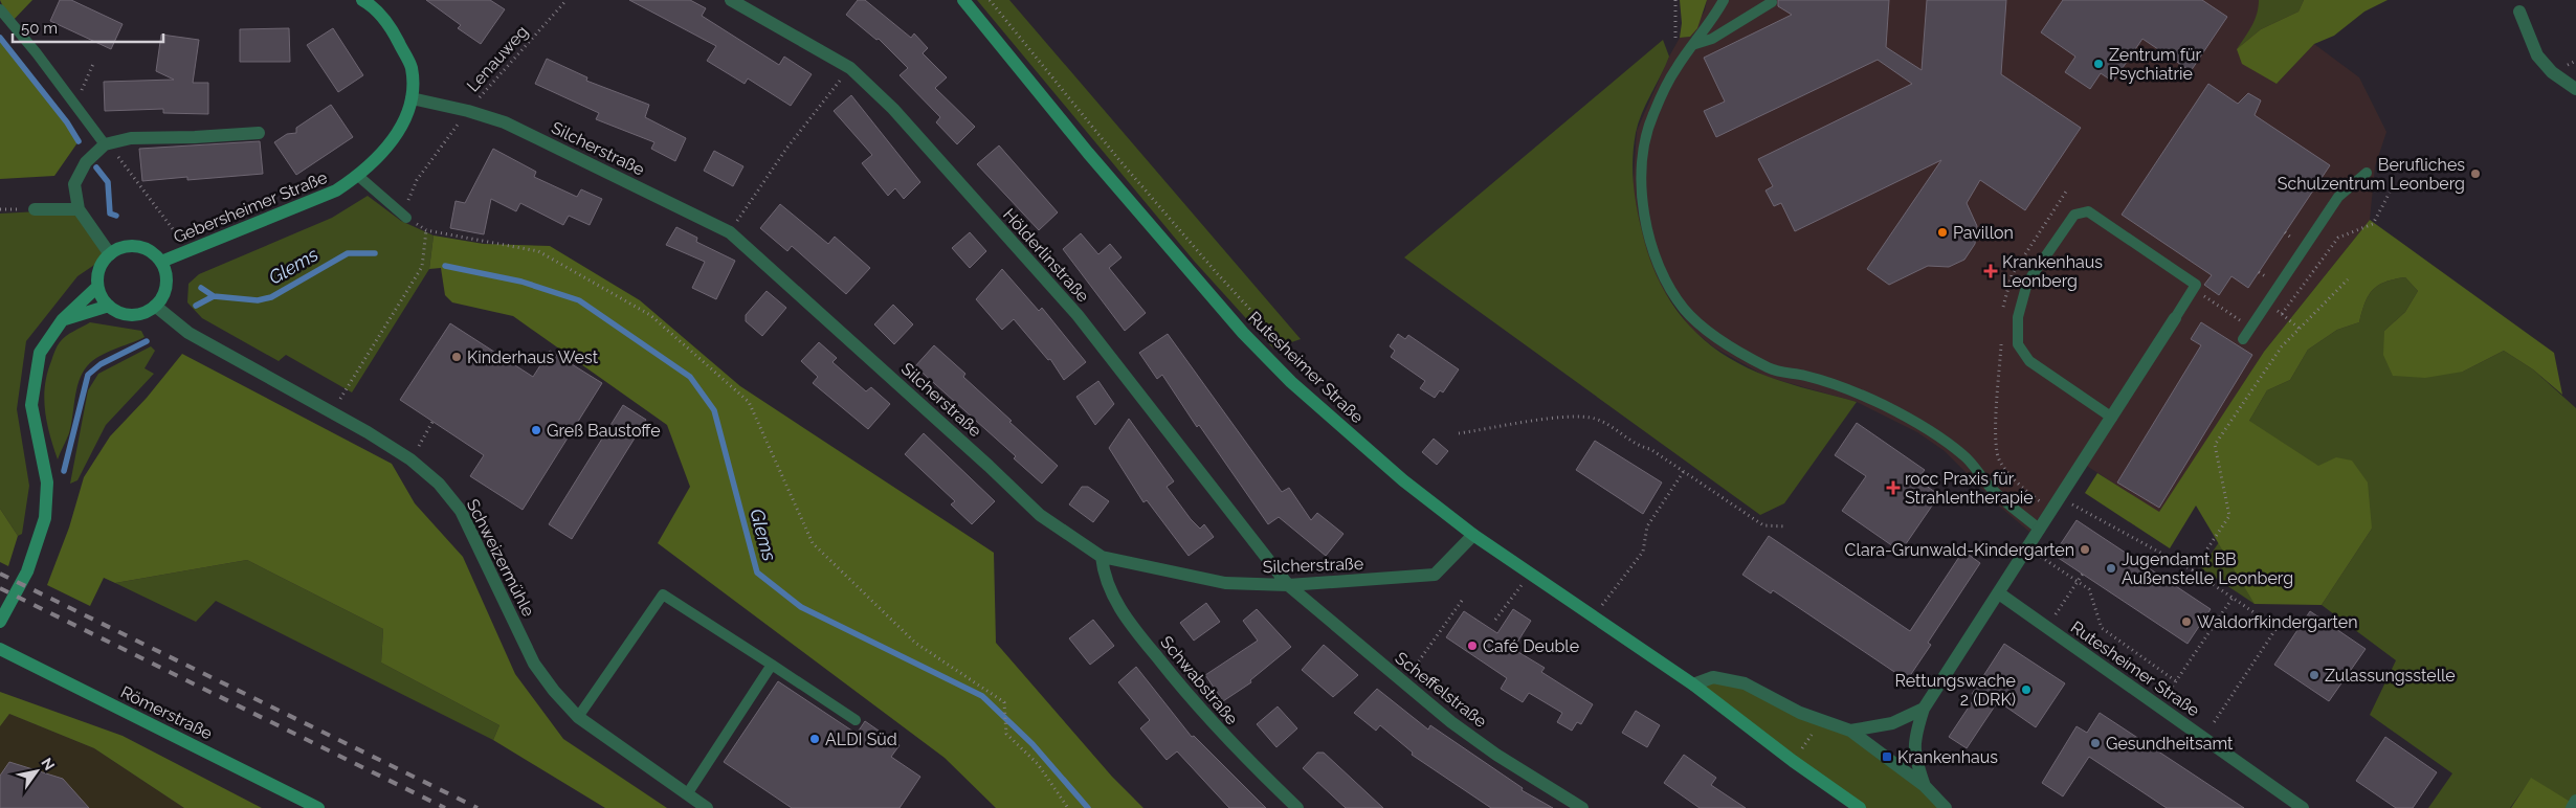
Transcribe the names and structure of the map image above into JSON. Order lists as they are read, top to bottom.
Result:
{
  "streets": {
    "street": [
      "Silcherstraße",
      "Gebersheimer Straße",
      "Hölderlinstraße",
      "Rutesheimer Straße",
      "Schweizermühle",
      "Schwabstraße",
      "Scheffelstraße",
      "Römerstraße"
    ],
    "path": ["Lenauweg"]
  },
  "crossings": [
    ["Lenauweg", "Silcherstraße"],
    ["Silcherstraße", "Gebersheimer Straße"],
    ["Silcherstraße", "Hölderlinstraße"],
    ["Silcherstraße", "Rutesheimer Straße"],
    ["Silcherstraße", "Schwabstraße"],
    ["Silcherstraße", "Scheffelstraße"],
    ["Gebersheimer Straße", "Schweizermühle"],
    ["Hölderlinstraße", "Scheffelstraße"]
  ],
  "water": ["Glems"],
  "places": {
    "other": [
      "Zentrum für Psychiatrie",
      "Berufliches Schulzentrum Leonberg",
      "Pavillon",
      "Kinderhaus West",
      "Greß Baustoffe",
      "Clara-Grunwald-Kindergarten",
      "Jugendamt BB Außenstelle Leonberg",
      "Waldorfkindergarten",
      "Café Deuble",
      "Zulassungsstelle",
      "Rettungswache 2 (DRK)",
      "ALDI Süd",
      "Gesundheitsamt"
    ],
    "health": ["Krankenhaus Leonberg", "rocc Praxis für Strahlentherapie"],
    "transit": ["Krankenhaus"]
  },
  "scale_bar": "50 m",
  "north": "top right"
}
